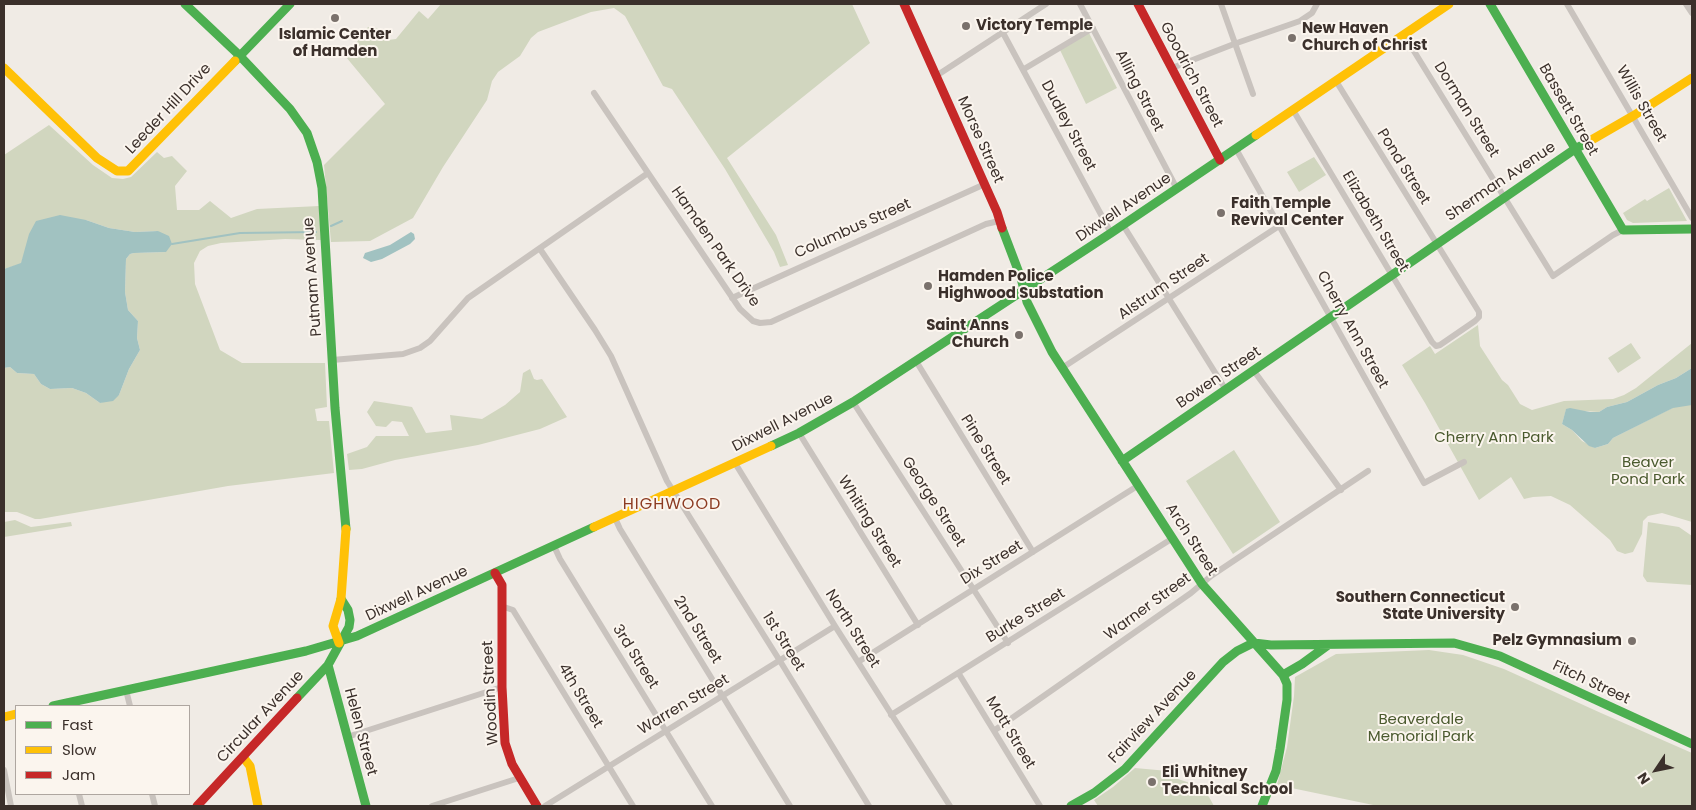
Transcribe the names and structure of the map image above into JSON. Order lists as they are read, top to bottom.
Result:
{
  "streets": {
    "main road": [
      "Goodrich Street",
      "Leeder Hill Drive",
      "Bassett Street",
      "Morse Street",
      "Sherman Avenue",
      "Dixwell Avenue",
      "Putnam Avenue",
      "Bowen Street",
      "Arch Street",
      "Fitch Street",
      "Woodin Street",
      "Circular Avenue",
      "Fairview Avenue",
      "Helen Street"
    ],
    "street": [
      "Alling Street",
      "Willis Street",
      "Dorman Street",
      "Dudley Street",
      "Pond Street",
      "Elizabeth Street",
      "Columbus Street",
      "Hamden Park Drive",
      "Alstrum Street",
      "Cherry Ann Street",
      "Pine Street",
      "George Street",
      "Whiting Street",
      "Dix Street",
      "Warner Street",
      "Burke Street",
      "North Street",
      "2nd Street",
      "1st Street",
      "3rd Street",
      "4th Street",
      "Warren Street",
      "Mott Street"
    ]
  },
  "crossings": [
    ["Goodrich Street", "Dixwell Avenue"],
    ["Alling Street", "Dixwell Avenue"],
    ["Willis Street", "Sherman Avenue"],
    ["Leeder Hill Drive", "Putnam Avenue"],
    ["Dorman Street", "Bassett Street"],
    ["Dorman Street", "Sherman Avenue"],
    ["Dorman Street", "Dixwell Avenue"],
    ["Bassett Street", "Sherman Avenue"],
    ["Dudley Street", "Dixwell Avenue"],
    ["Morse Street", "Dixwell Avenue"],
    ["Morse Street", "Columbus Street"],
    ["Morse Street", "Hamden Park Drive"],
    ["Morse Street", "Arch Street"],
    ["Pond Street", "Sherman Avenue"],
    ["Pond Street", "Dixwell Avenue"],
    ["Pond Street", "Elizabeth Street"],
    ["Sherman Avenue", "Elizabeth Street"],
    ["Sherman Avenue", "Cherry Ann Street"],
    ["Sherman Avenue", "Bowen Street"],
    ["Dixwell Avenue", "Elizabeth Street"],
    ["Dixwell Avenue", "Putnam Avenue"],
    ["Dixwell Avenue", "Cherry Ann Street"],
    ["Dixwell Avenue", "Pine Street"],
    ["Dixwell Avenue", "George Street"],
    ["Dixwell Avenue", "Whiting Street"],
    ["Dixwell Avenue", "Arch Street"],
    ["Dixwell Avenue", "North Street"],
    ["Dixwell Avenue", "2nd Street"],
    ["Dixwell Avenue", "1st Street"],
    ["Dixwell Avenue", "3rd Street"],
    ["Dixwell Avenue", "Woodin Street"],
    ["Dixwell Avenue", "Circular Avenue"],
    ["Columbus Street", "Hamden Park Drive"],
    ["Putnam Avenue", "Circular Avenue"],
    ["Alstrum Street", "Cherry Ann Street"],
    ["Alstrum Street", "Arch Street"],
    ["Cherry Ann Street", "Bowen Street"],
    ["Bowen Street", "Arch Street"],
    ["Pine Street", "Dix Street"],
    ["George Street", "Dix Street"],
    ["George Street", "Burke Street"],
    ["Whiting Street", "Dix Street"],
    ["Arch Street", "Dix Street"],
    ["Arch Street", "Warner Street"],
    ["Arch Street", "Burke Street"],
    ["Arch Street", "Fitch Street"],
    ["Arch Street", "Fairview Avenue"],
    ["Dix Street", "North Street"],
    ["Warner Street", "Mott Street"],
    ["Burke Street", "North Street"],
    ["Burke Street", "Mott Street"],
    ["North Street", "Warren Street"],
    ["2nd Street", "Warren Street"],
    ["1st Street", "Warren Street"],
    ["3rd Street", "Warren Street"],
    ["Fitch Street", "Fairview Avenue"],
    ["Woodin Street", "4th Street"],
    ["4th Street", "Warren Street"],
    ["Circular Avenue", "Helen Street"]
  ],
  "districts": ["HIGHWOOD"],
  "parks": ["Cherry Ann Park", "Beaver Pond Park", "Beaverdale Memorial Park"],
  "places": [
    "Islamic Center of Hamden",
    "Victory Temple",
    "New Haven Church of Christ",
    "Faith Temple Revival Center",
    "Hamden Police Highwood Substation",
    "Saint Anns Church",
    "Southern Connecticut State University",
    "Pelz Gymnasium",
    "Eli Whitney Technical School"
  ],
  "legend": ["Fast", "Slow", "Jam"],
  "north": "bottom left"
}
